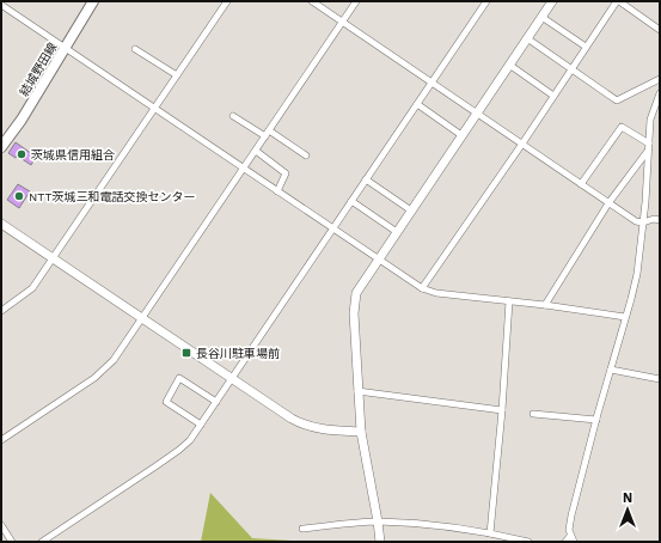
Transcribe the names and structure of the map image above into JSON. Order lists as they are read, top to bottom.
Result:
{
  "streets": {
    "main road": ["結城野田線"]
  },
  "places": {
    "other": ["茨城県信用組合", "NTT茨城三和電話交換センター"],
    "transit": ["長谷川駐車場前"]
  },
  "north": "top"
}
